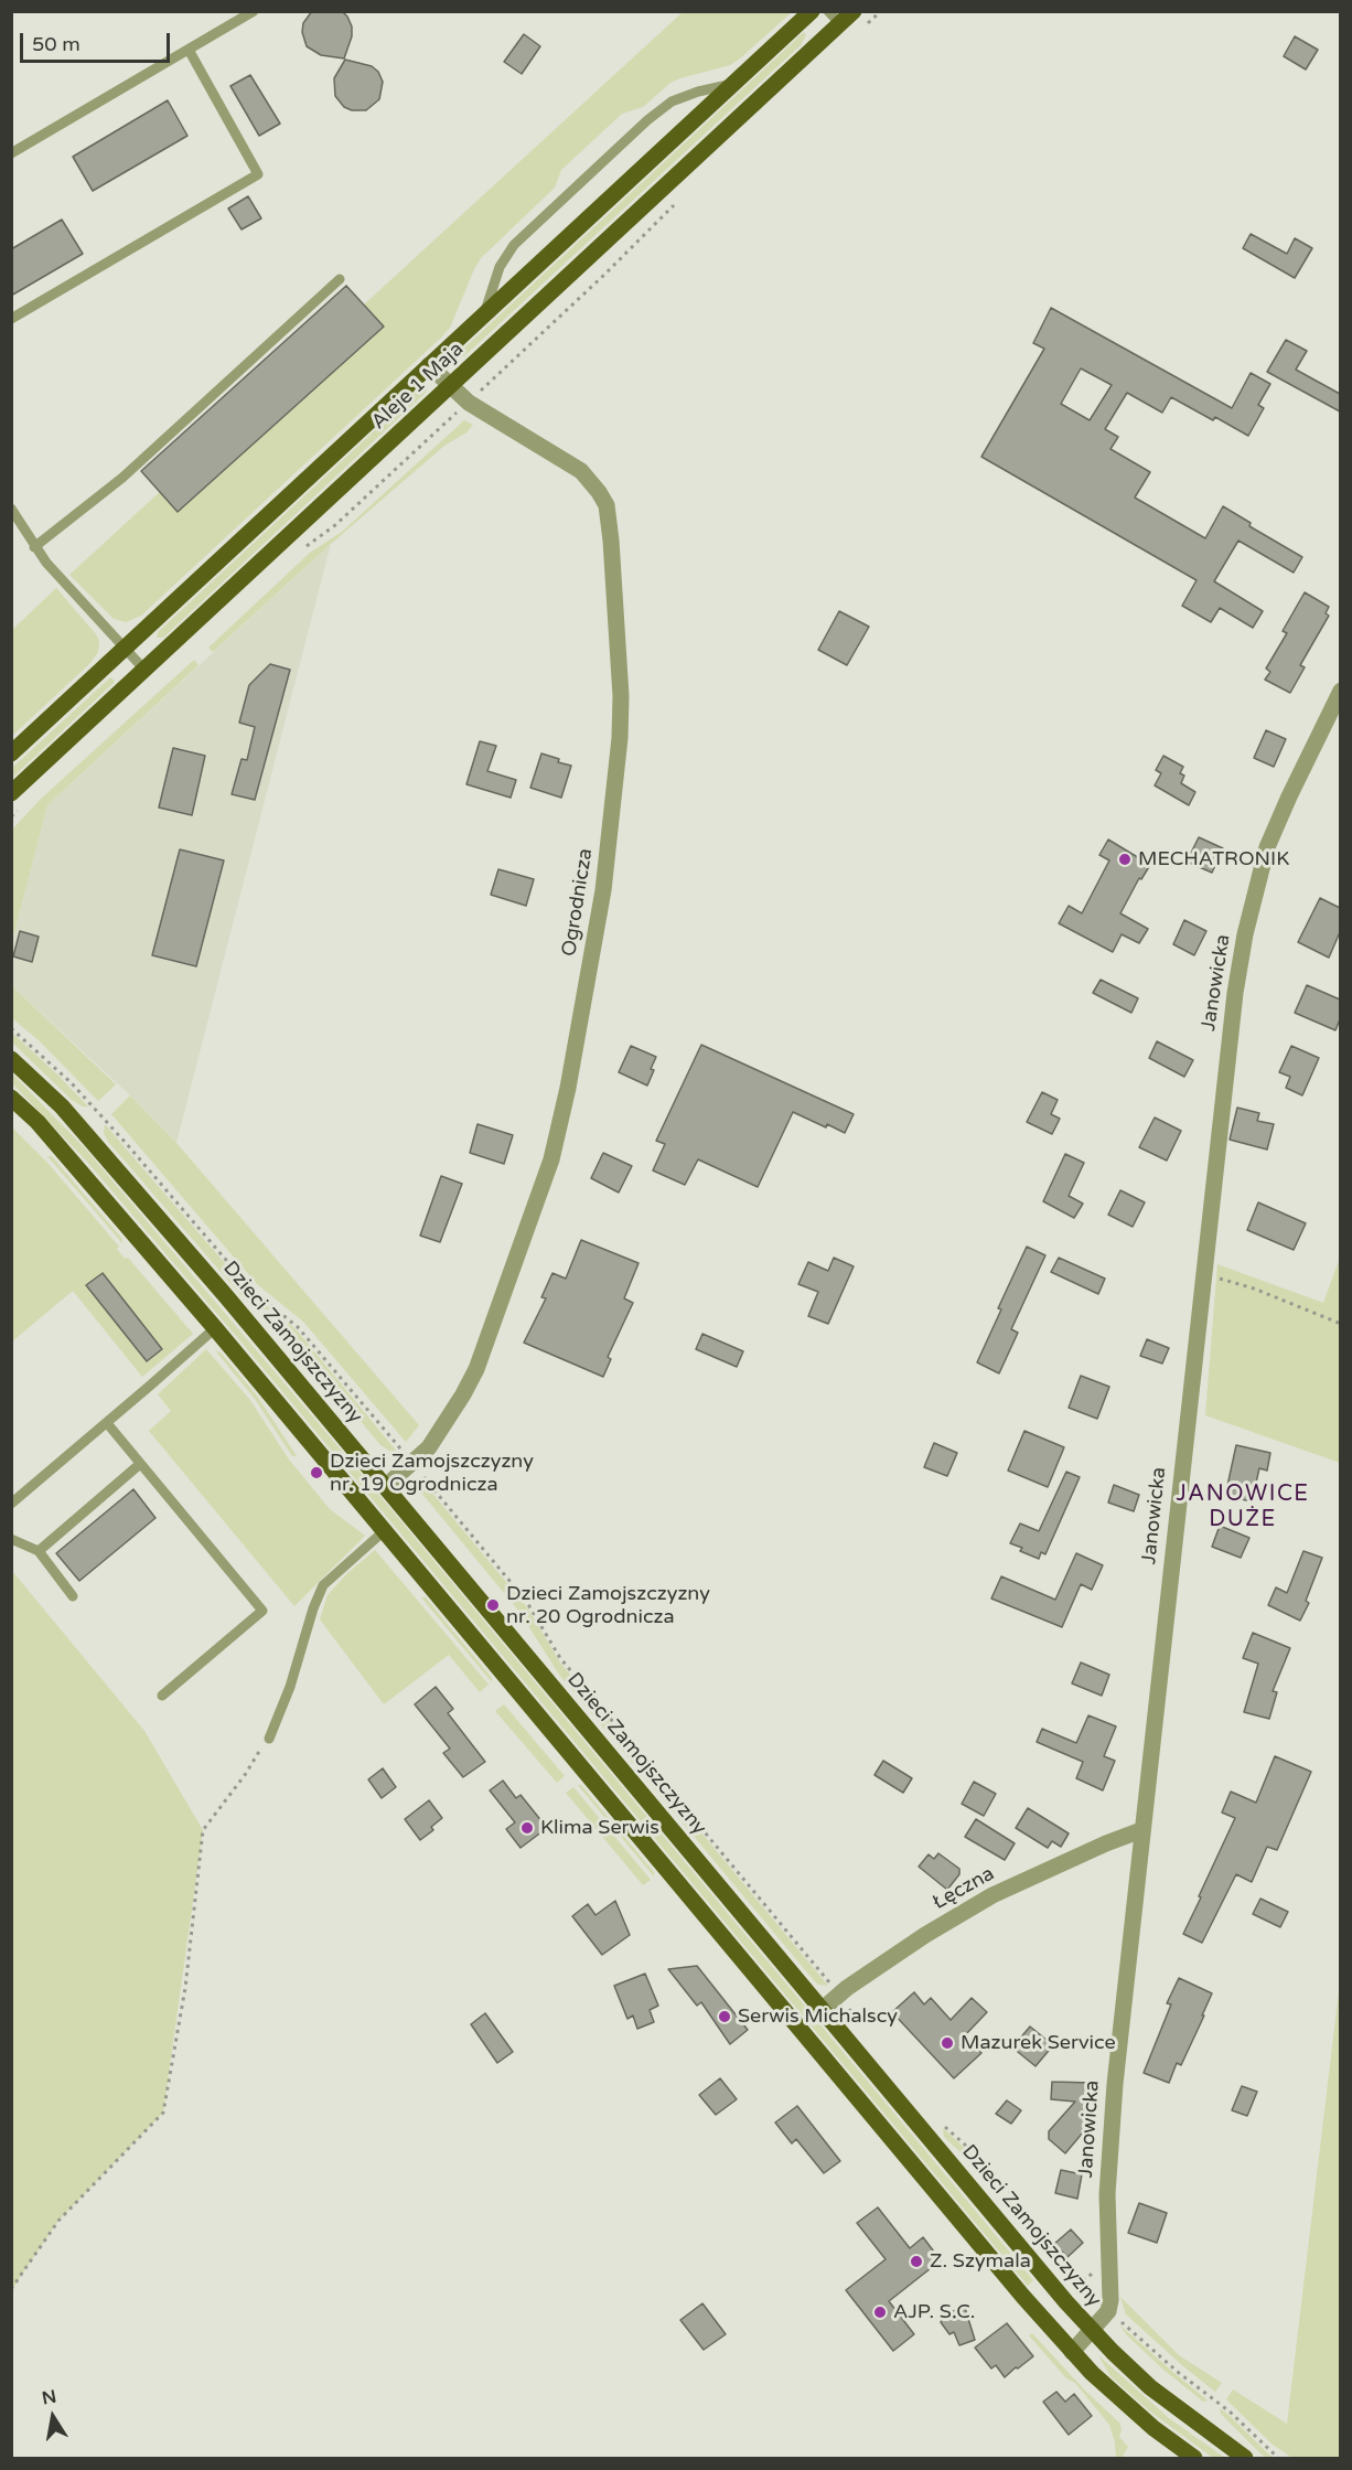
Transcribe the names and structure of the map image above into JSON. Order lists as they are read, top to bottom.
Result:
{
  "streets": {
    "main road": ["Aleje 1 Maja", "Dzieci Zamojszczyzny"],
    "street": ["Ogrodnicza", "Janowicka", "Łęczna"]
  },
  "crossings": [
    ["Aleje 1 Maja", "Ogrodnicza"],
    ["Ogrodnicza", "Dzieci Zamojszczyzny"],
    ["Janowicka", "Łęczna"],
    ["Dzieci Zamojszczyzny", "Łęczna"]
  ],
  "districts": ["JANOWICE DUŻE"],
  "places": [
    "MECHATRONIK",
    "Dzieci Zamojszczyzny nr. 19 Ogrodnicza",
    "Dzieci Zamojszczyzny nr. 20 Ogrodnicza",
    "Klima Serwis",
    "Serwis Michalscy",
    "Mazurek Service",
    "Z. Szymala",
    "AJP. S.C."
  ],
  "scale_bar": "50 m",
  "north": "top"
}
